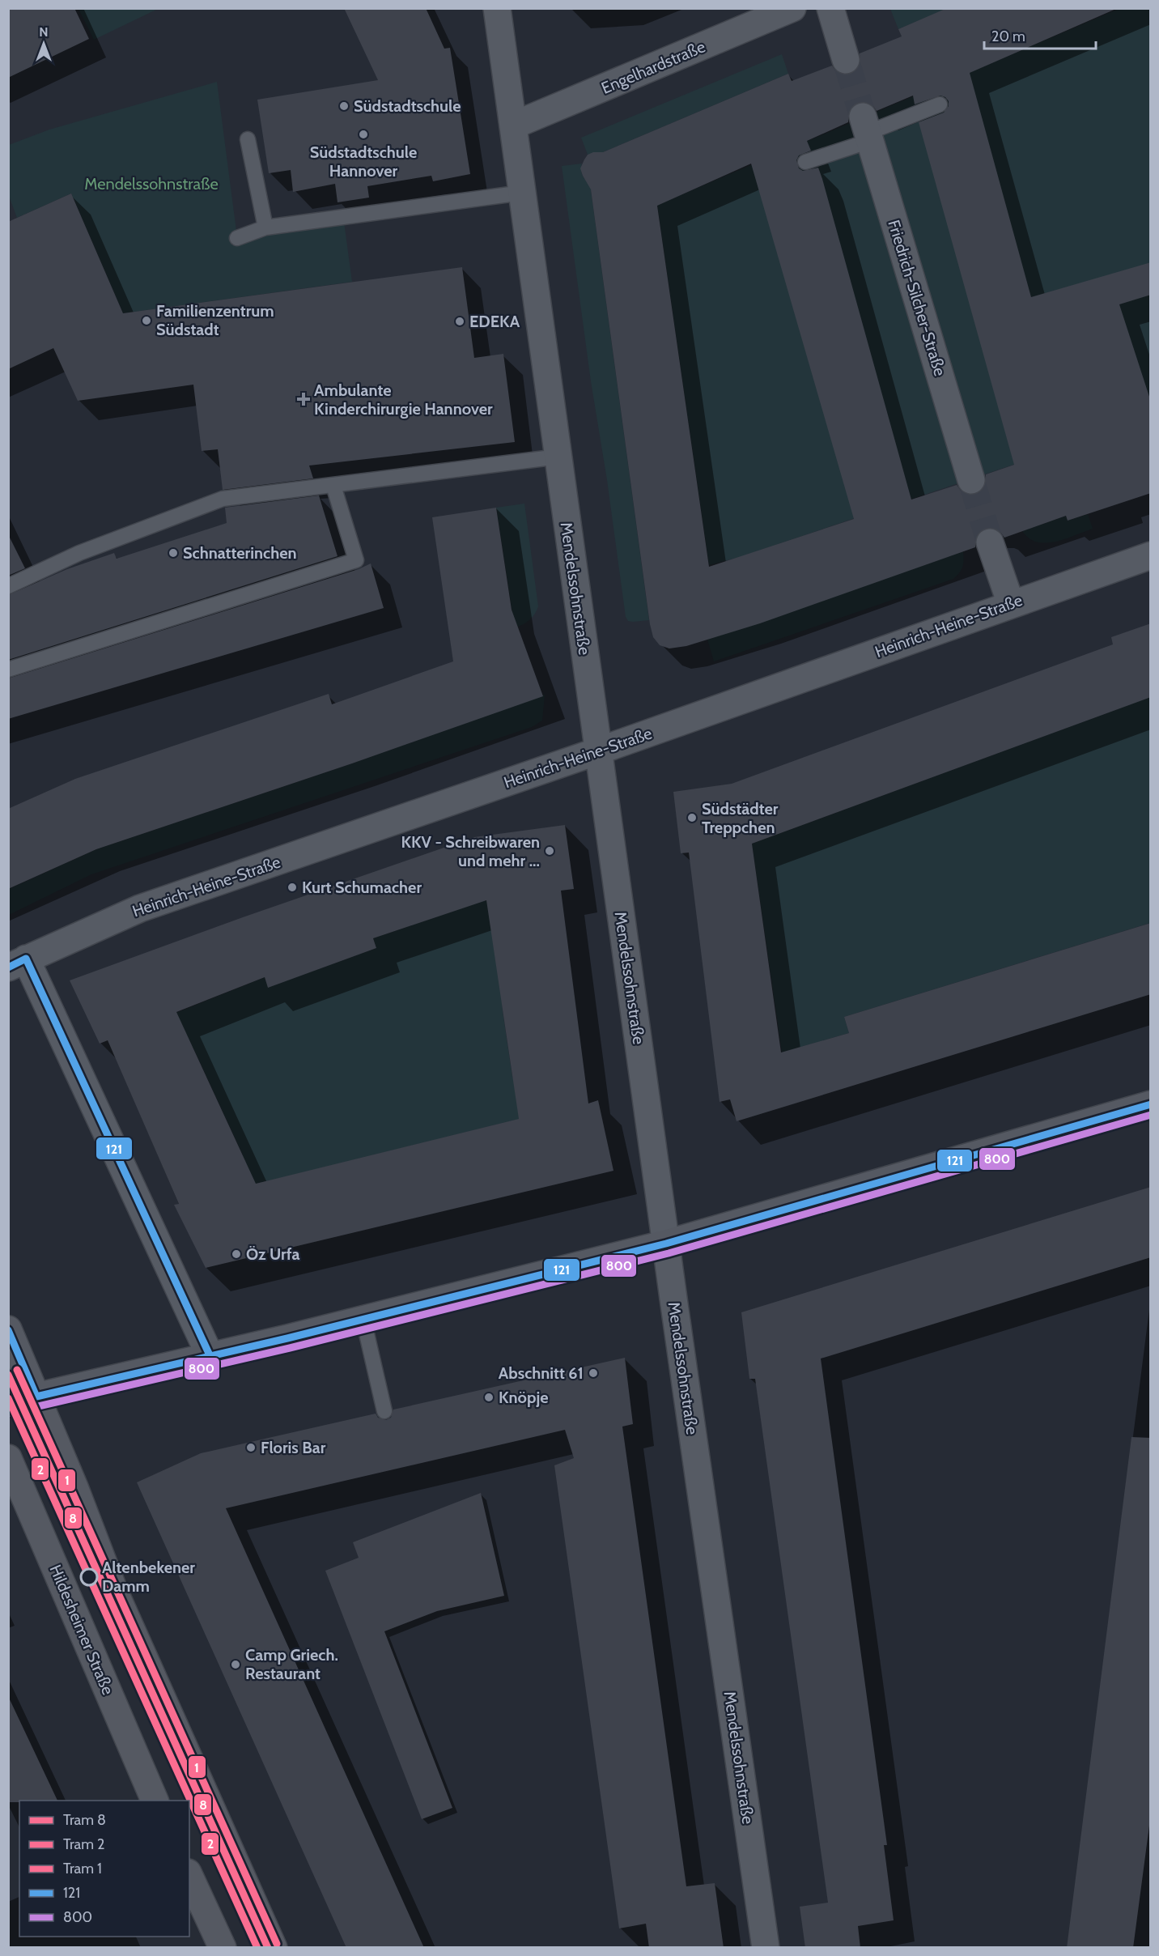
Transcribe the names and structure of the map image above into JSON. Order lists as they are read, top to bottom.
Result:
{
  "streets": {
    "street": [
      "Engelhardstraße",
      "Friedrich-Silcher-Straße",
      "Mendelssohnstraße",
      "Heinrich-Heine-Straße",
      "Hildesheimer Straße"
    ]
  },
  "crossings": [
    ["Engelhardstraße", "Mendelssohnstraße"],
    ["Mendelssohnstraße", "Heinrich-Heine-Straße"]
  ],
  "parks": ["Mendelssohnstraße"],
  "places": {
    "other": [
      "Südstadtschule",
      "Südstadtschule Hannover",
      "Familienzentrum Südstadt",
      "EDEKA",
      "Schnatterinchen",
      "Südstädter Treppchen",
      "KKV - Schreibwaren und mehr ...",
      "Kurt Schumacher",
      "Öz Urfa",
      "Abschnitt 61",
      "Knöpje",
      "Floris Bar",
      "Altenbekener Damm",
      "Camp Griech. Restaurant"
    ],
    "health": ["Ambulante Kinderchirurgie Hannover"]
  },
  "lines": [
    "transit line 121",
    "transit line 800",
    "tram line 1",
    "tram line 8",
    "tram line 2"
  ],
  "legend": [
    "Tram 8",
    "Tram 2",
    "Tram 1",
    "121",
    "800"
  ],
  "scale_bar": "20 m",
  "north": "top"
}
